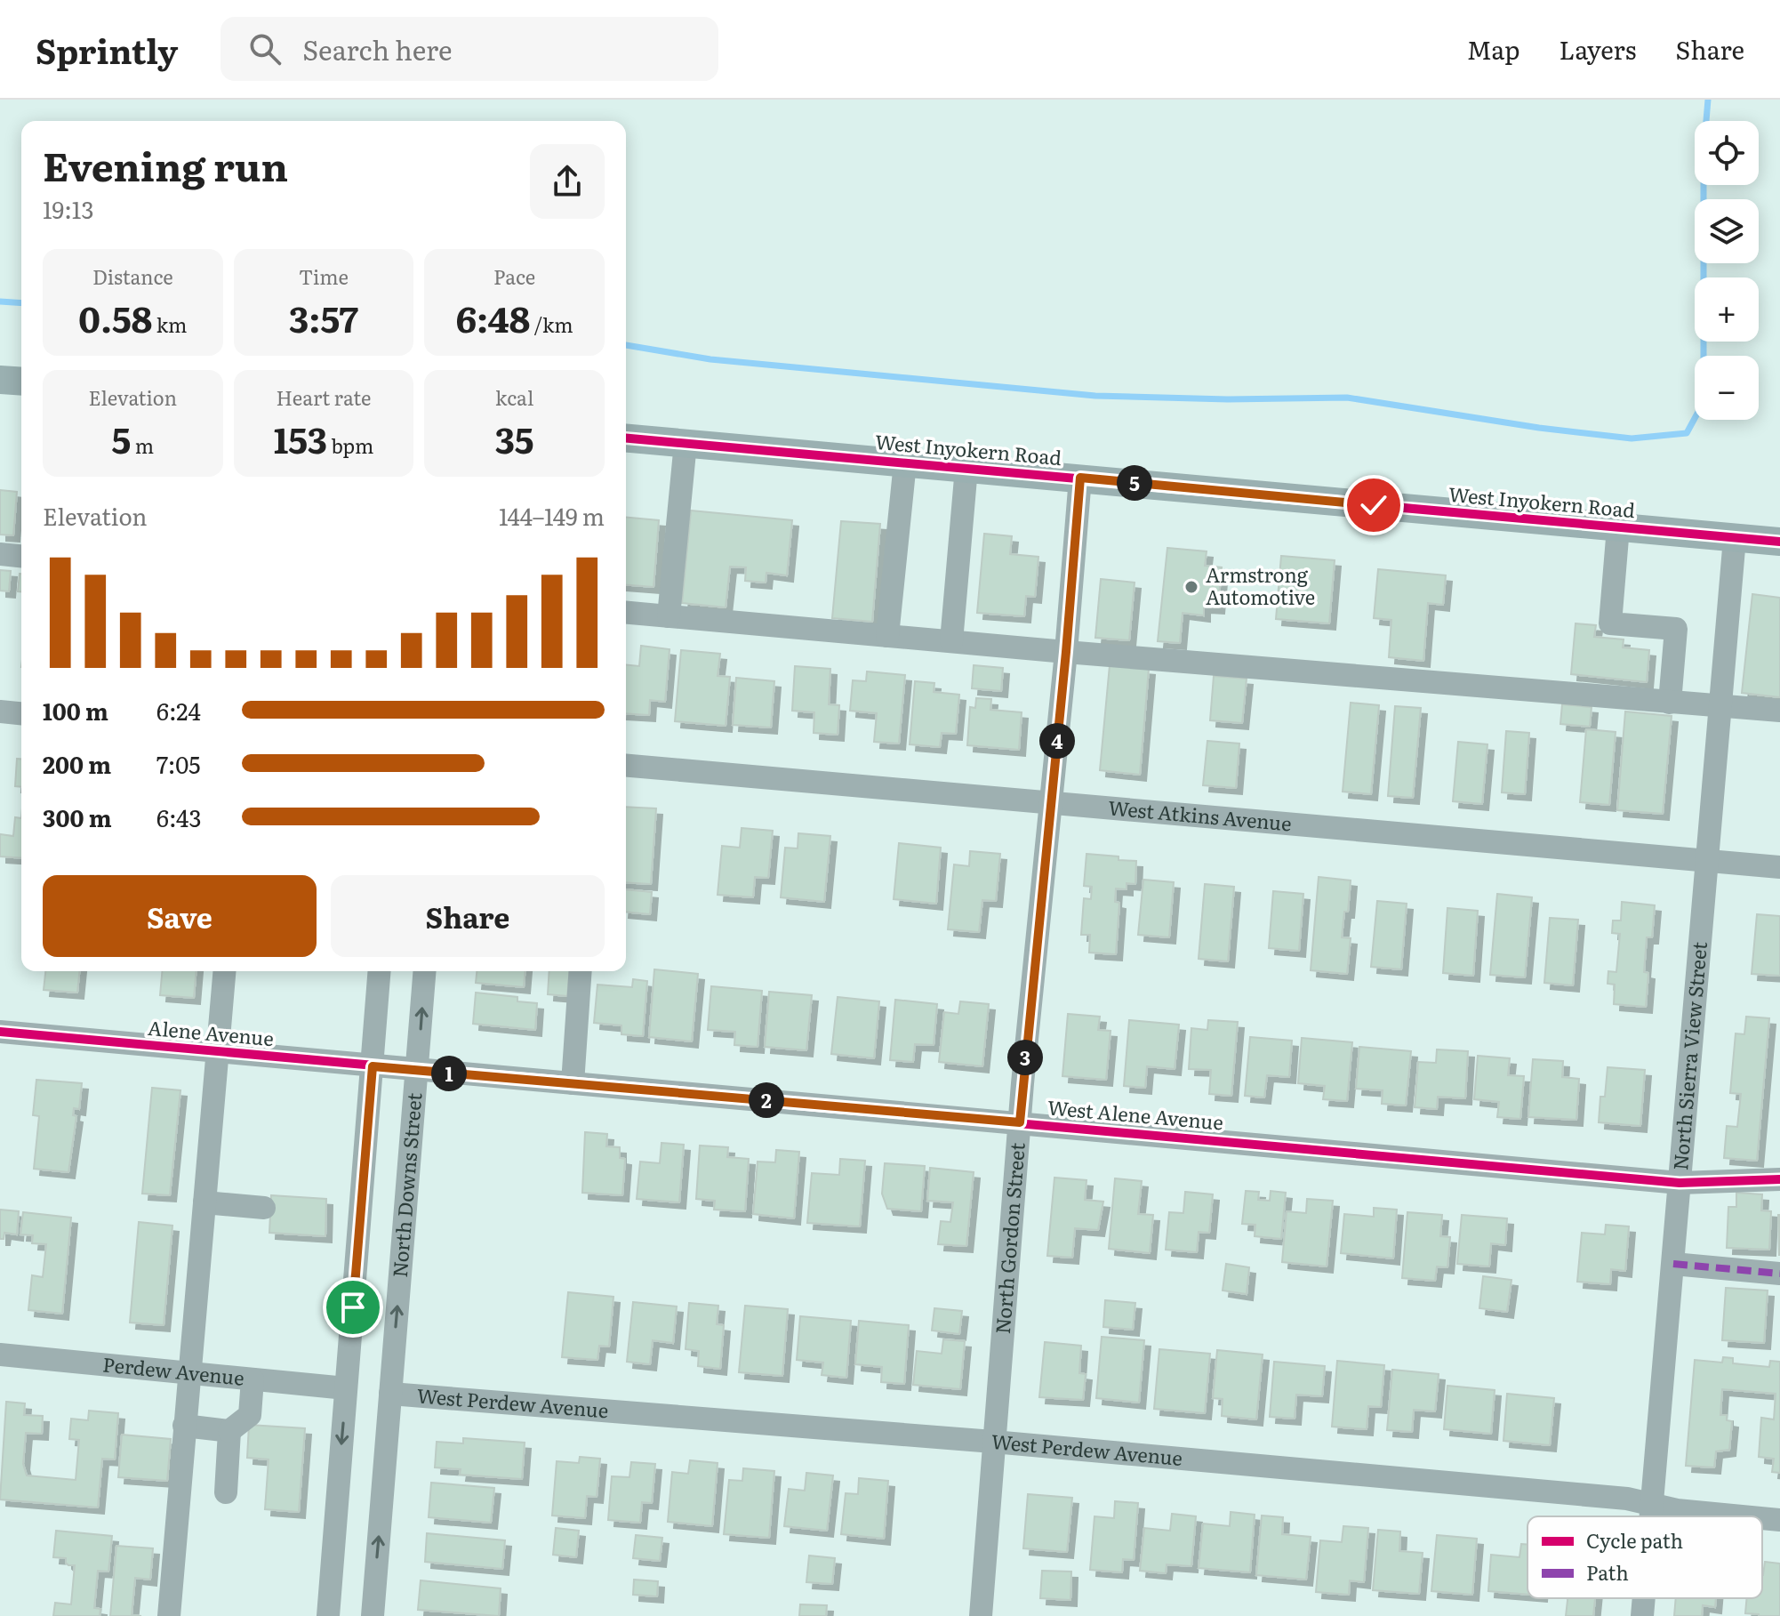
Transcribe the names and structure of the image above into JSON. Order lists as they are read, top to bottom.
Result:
{
  "streets": {
    "main road": ["West Inyokern Road"],
    "street": [
      "West Atkins Avenue",
      "Alene Avenue",
      "North Sierra View Street",
      "West Alene Avenue",
      "North Downs Street",
      "North Gordon Street",
      "Perdew Avenue",
      "West Perdew Avenue"
    ]
  },
  "crossings": [
    ["West Inyokern Road", "North Sierra View Street"],
    ["West Inyokern Road", "North Gordon Street"],
    ["West Atkins Avenue", "North Sierra View Street"],
    ["West Atkins Avenue", "North Gordon Street"],
    ["Alene Avenue", "West Alene Avenue"],
    ["Alene Avenue", "North Downs Street"],
    ["North Sierra View Street", "West Alene Avenue"],
    ["North Sierra View Street", "West Perdew Avenue"],
    ["West Alene Avenue", "North Downs Street"],
    ["West Alene Avenue", "North Gordon Street"],
    ["North Downs Street", "West Perdew Avenue"],
    ["North Gordon Street", "West Perdew Avenue"]
  ],
  "places": ["Armstrong Automotive"],
  "legend": ["Cycle path", "Path"],
  "page": {
    "header": "Sprintly",
    "search": "Search here",
    "nav": ["Map", "Layers", "Share"],
    "map_buttons": ["+", "−"],
    "heading": ["Evening run", "19:13"],
    "stats": [
      ["Distance", "0.58 km"],
      ["Time", "3:57"],
      ["Pace", "6:48 /km"],
      ["Elevation", "5 m"],
      ["Heart rate", "153 bpm"],
      ["kcal", "35"]
    ],
    "pins": [
      "5",
      "4",
      "3",
      "1",
      "2"
    ],
    "chart": ["Elevation", "144–149 m"],
    "list": [
      {
        "name": "100 m",
        "note": "6:24"
      },
      {
        "name": "200 m",
        "note": "7:05"
      },
      {
        "name": "300 m",
        "note": "6:43"
      }
    ],
    "buttons": ["Save", "Share"]
  }
}
